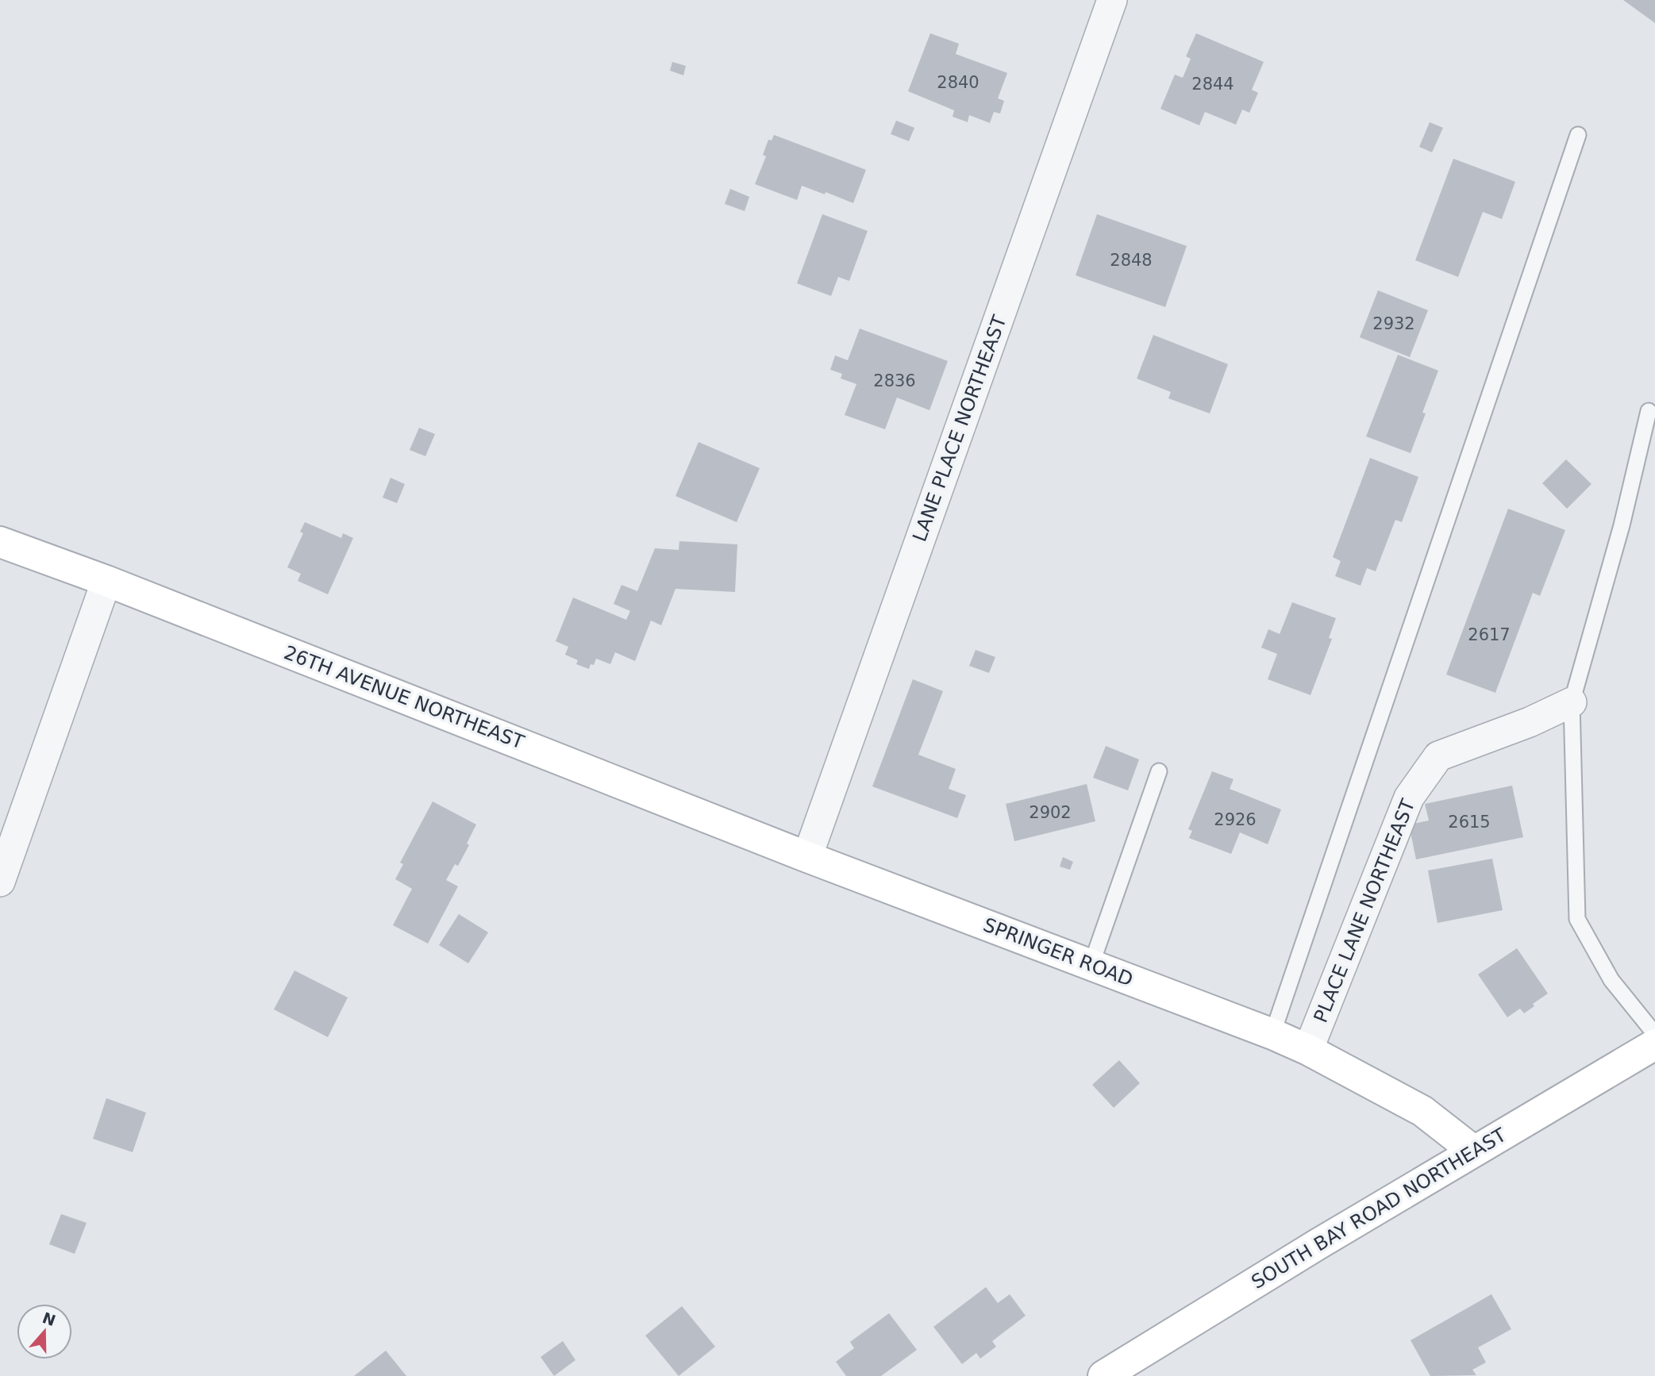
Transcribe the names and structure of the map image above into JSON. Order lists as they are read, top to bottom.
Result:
{
  "streets": {
    "street": [
      "LANE PLACE NORTHEAST",
      "26TH AVENUE NORTHEAST",
      "PLACE LANE NORTHEAST",
      "SPRINGER ROAD",
      "SOUTH BAY ROAD NORTHEAST"
    ]
  },
  "crossings": [
    ["LANE PLACE NORTHEAST", "26TH AVENUE NORTHEAST"],
    ["LANE PLACE NORTHEAST", "SPRINGER ROAD"],
    ["26TH AVENUE NORTHEAST", "SPRINGER ROAD"],
    ["PLACE LANE NORTHEAST", "SPRINGER ROAD"]
  ],
  "house_numbers": [
    "2840",
    "2844",
    "2848",
    "2932",
    "2836",
    "2617",
    "2902",
    "2926",
    "2615"
  ],
  "north": "top"
}
